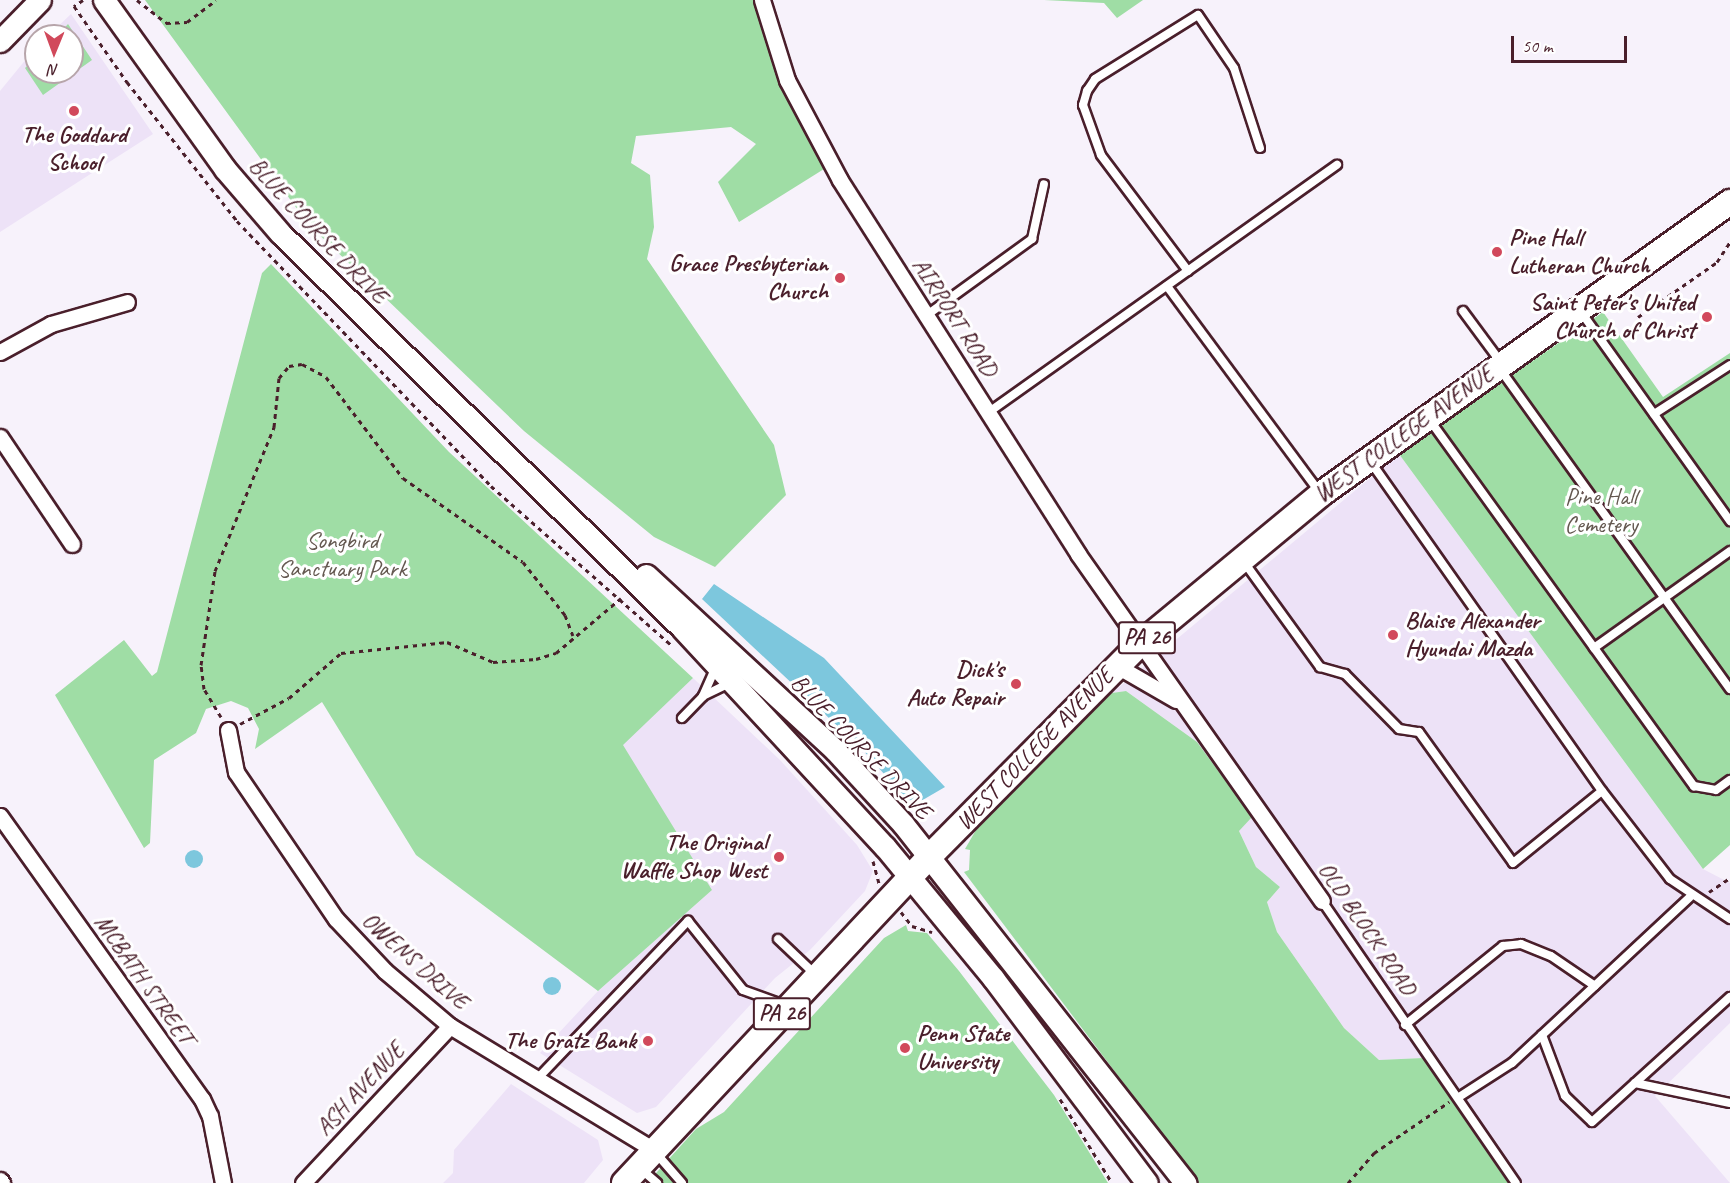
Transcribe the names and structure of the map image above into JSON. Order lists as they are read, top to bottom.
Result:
{
  "streets": {
    "main road": ["BLUE COURSE DRIVE", "WEST COLLEGE AVENUE", "PA 26"],
    "street": [
      "AIRPORT ROAD",
      "OLD BLOCK ROAD",
      "OWENS DRIVE",
      "MCBATH STREET",
      "ASH AVENUE"
    ]
  },
  "crossings": [
    ["BLUE COURSE DRIVE", "WEST COLLEGE AVENUE"],
    ["AIRPORT ROAD", "WEST COLLEGE AVENUE"],
    ["AIRPORT ROAD", "OLD BLOCK ROAD"],
    ["WEST COLLEGE AVENUE", "OLD BLOCK ROAD"],
    ["WEST COLLEGE AVENUE", "OWENS DRIVE"],
    ["OWENS DRIVE", "ASH AVENUE"]
  ],
  "parks": ["Pine Hall Cemetery", "Songbird Sanctuary Park"],
  "places": [
    "The Goddard School",
    "Pine Hall Lutheran Church",
    "Grace Presbyterian Church",
    "Saint Peter's United Church of Christ",
    "Blaise Alexander Hyundai Mazda",
    "Dick's Auto Repair",
    "The Original Waffle Shop West",
    "The Gratz Bank",
    "Penn State University"
  ],
  "scale_bar": "50 m",
  "north": "bottom"
}
